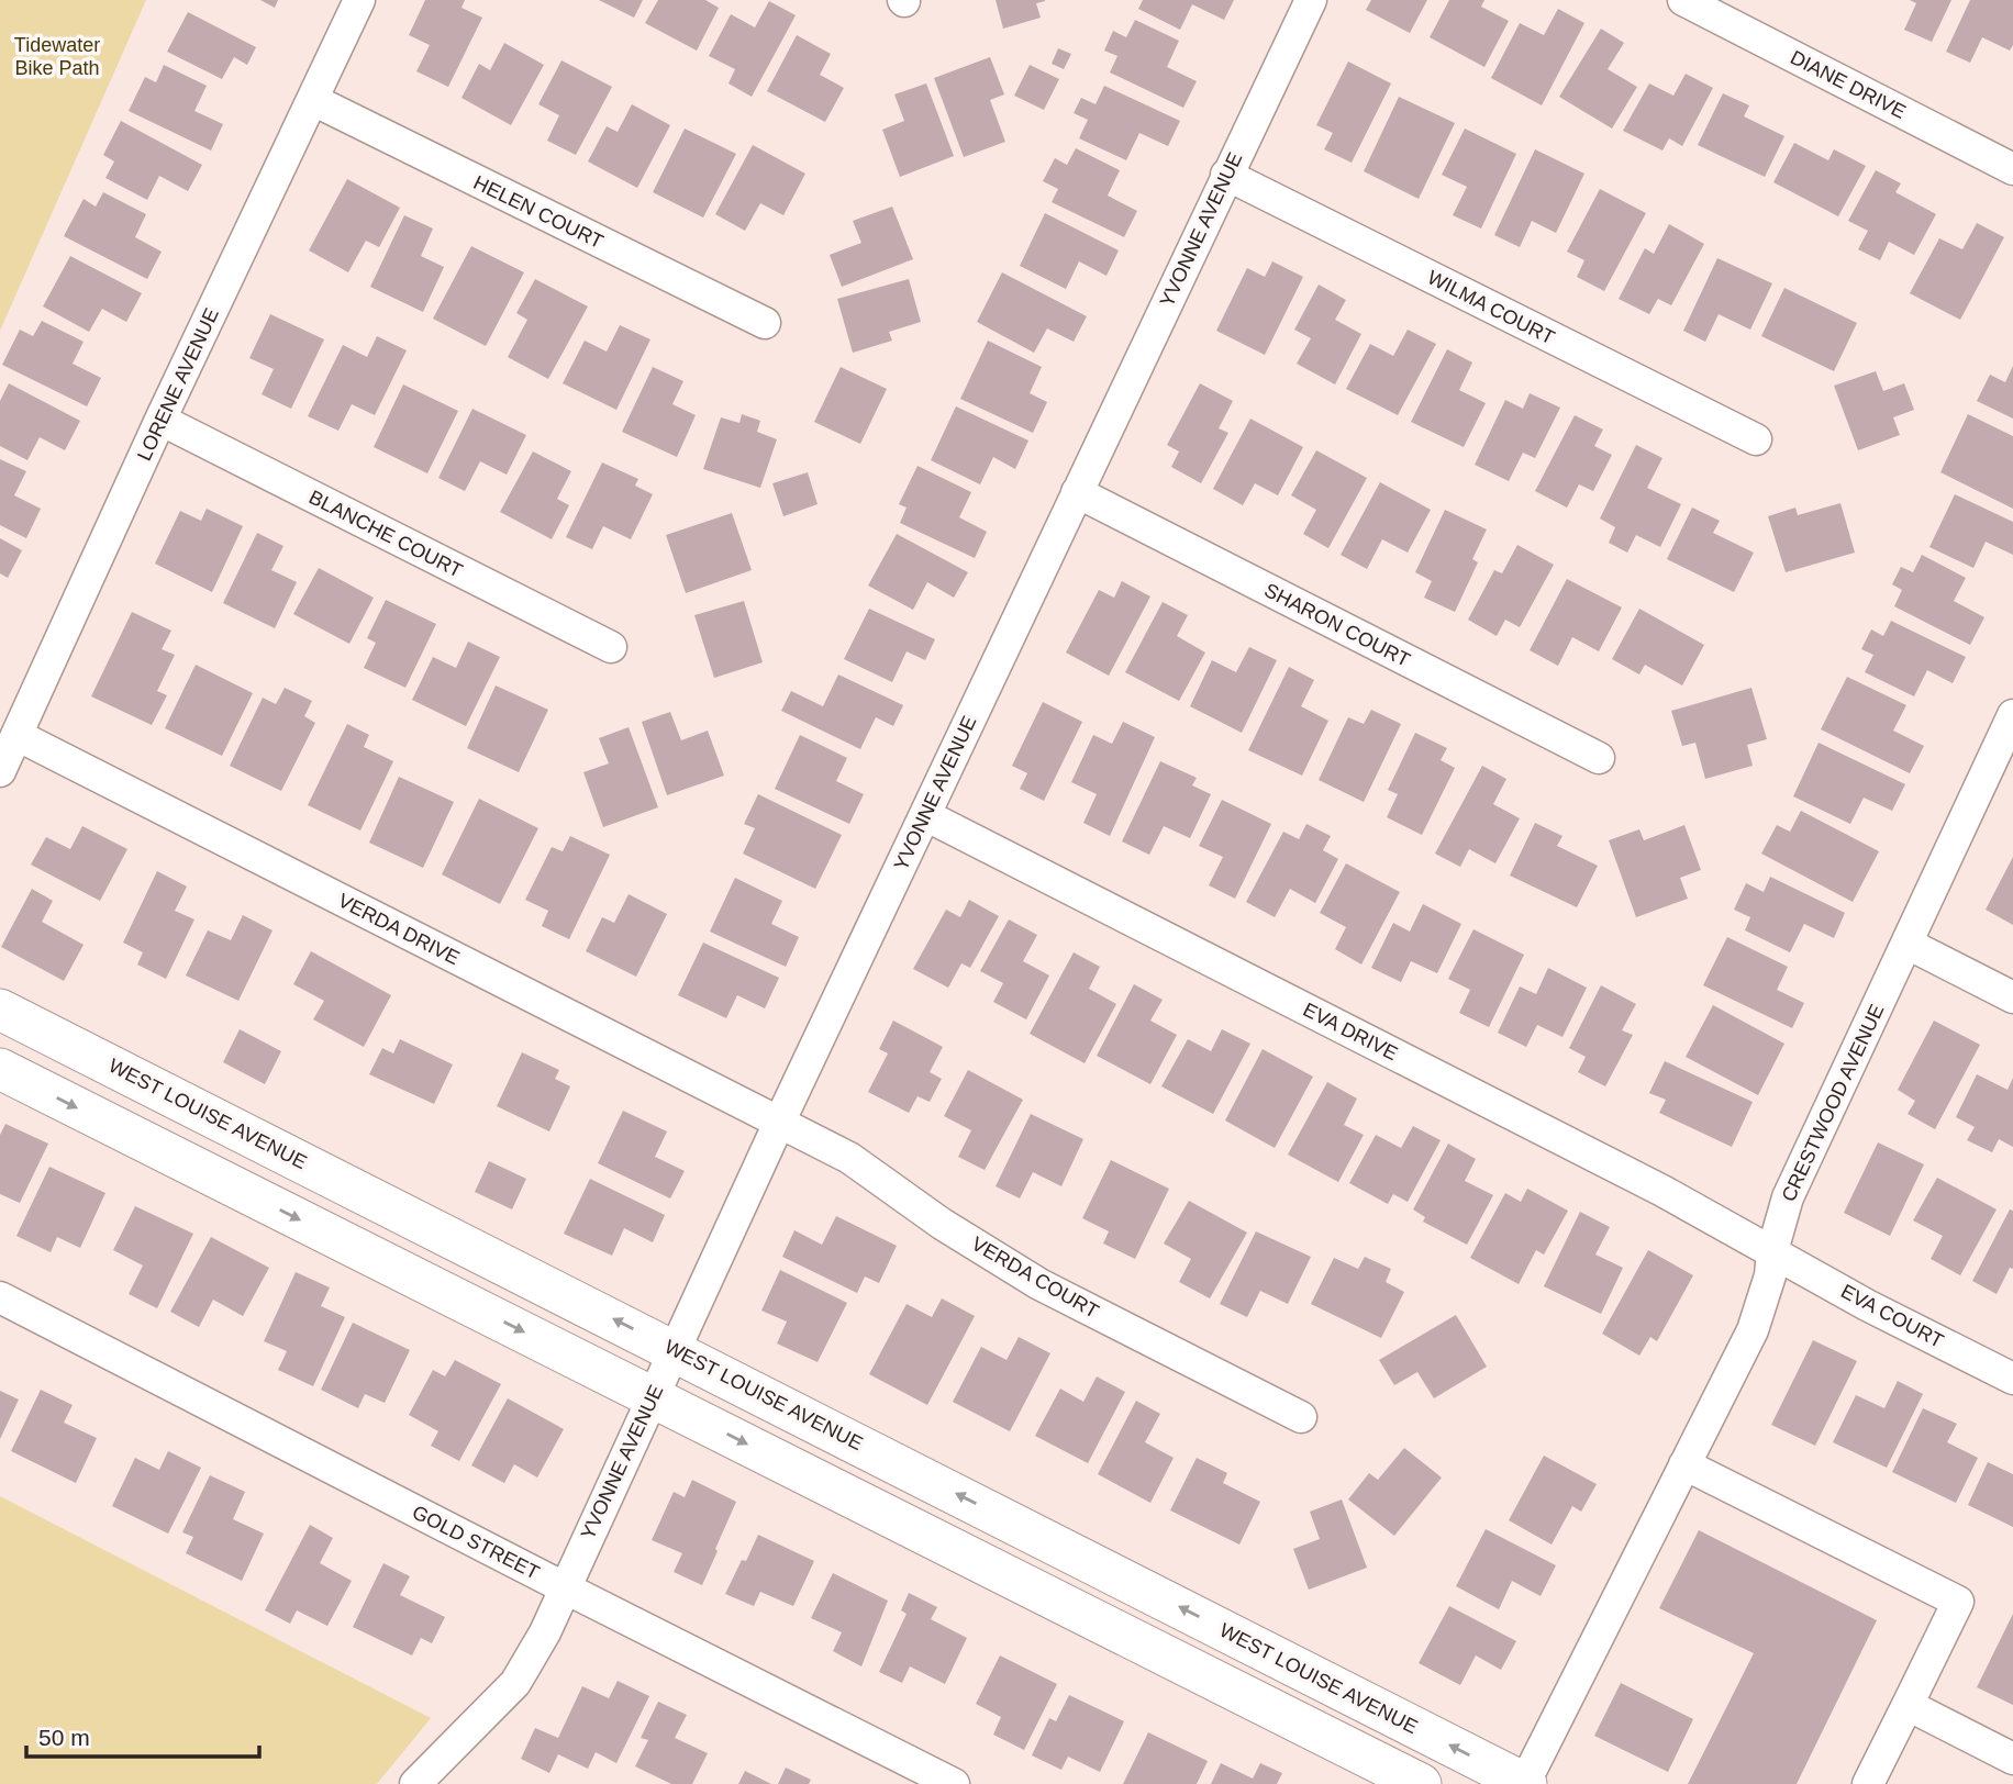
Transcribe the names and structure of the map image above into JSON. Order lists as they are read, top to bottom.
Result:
{
  "streets": {
    "main road": ["WEST LOUISE AVENUE"],
    "street": [
      "DIANE DRIVE",
      "HELEN COURT",
      "YVONNE AVENUE",
      "WILMA COURT",
      "LORENE AVENUE",
      "BLANCHE COURT",
      "SHARON COURT",
      "VERDA DRIVE",
      "EVA DRIVE",
      "CRESTWOOD AVENUE",
      "VERDA COURT",
      "EVA COURT",
      "GOLD STREET"
    ]
  },
  "crossings": [
    ["HELEN COURT", "LORENE AVENUE"],
    ["YVONNE AVENUE", "WILMA COURT"],
    ["YVONNE AVENUE", "SHARON COURT"],
    ["YVONNE AVENUE", "VERDA DRIVE"],
    ["YVONNE AVENUE", "EVA DRIVE"],
    ["YVONNE AVENUE", "WEST LOUISE AVENUE"],
    ["YVONNE AVENUE", "VERDA COURT"],
    ["YVONNE AVENUE", "GOLD STREET"],
    ["LORENE AVENUE", "BLANCHE COURT"],
    ["LORENE AVENUE", "VERDA DRIVE"],
    ["VERDA DRIVE", "VERDA COURT"],
    ["EVA DRIVE", "CRESTWOOD AVENUE"],
    ["EVA DRIVE", "EVA COURT"],
    ["CRESTWOOD AVENUE", "WEST LOUISE AVENUE"],
    ["CRESTWOOD AVENUE", "EVA COURT"]
  ],
  "parks": ["Tidewater Bike Path"],
  "scale_bar": "50 m"
}
